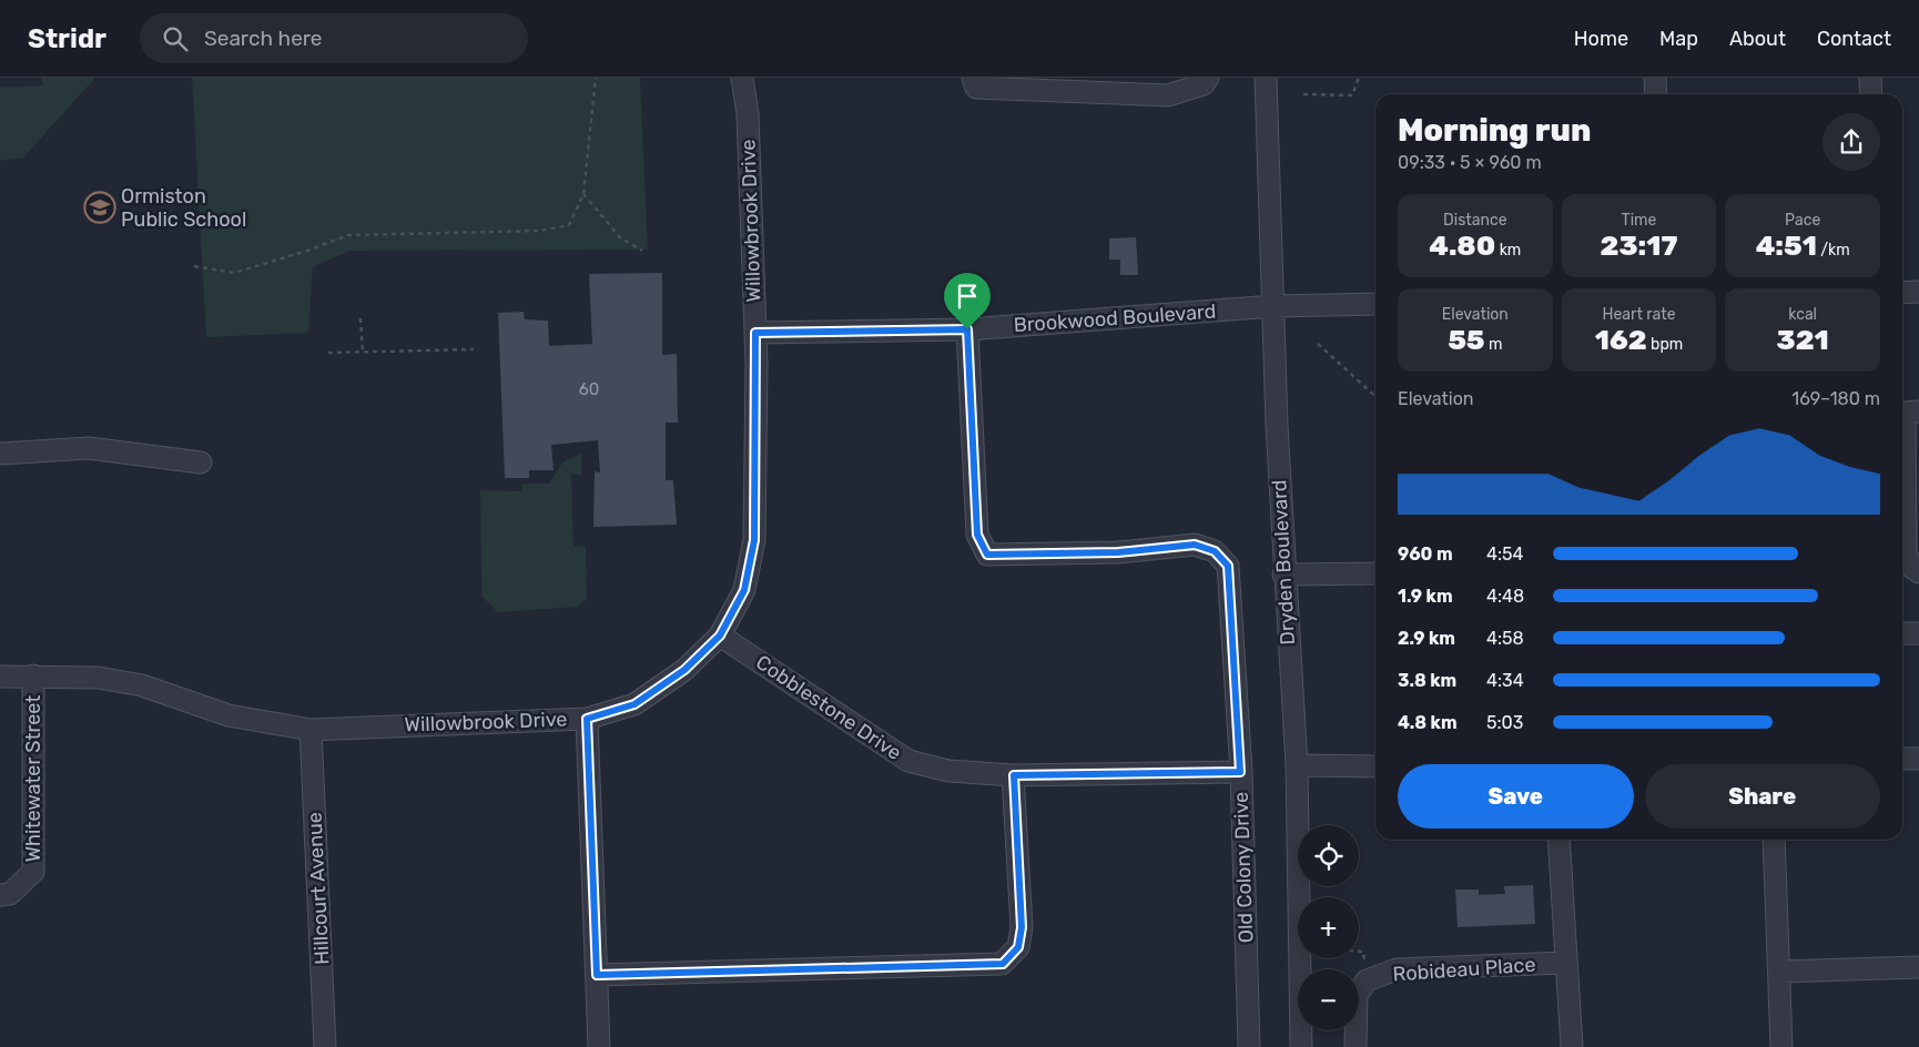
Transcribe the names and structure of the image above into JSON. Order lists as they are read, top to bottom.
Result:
{
  "streets": {
    "street": [
      "Willowbrook Drive",
      "Brookwood Boulevard",
      "Dryden Boulevard",
      "Cobblestone Drive",
      "Whitewater Street",
      "Old Colony Drive",
      "Hillcourt Avenue",
      "Robideau Place"
    ]
  },
  "crossings": [
    ["Willowbrook Drive", "Brookwood Boulevard"],
    ["Willowbrook Drive", "Cobblestone Drive"],
    ["Willowbrook Drive", "Whitewater Street"],
    ["Willowbrook Drive", "Hillcourt Avenue"],
    ["Brookwood Boulevard", "Dryden Boulevard"],
    ["Brookwood Boulevard", "Old Colony Drive"],
    ["Cobblestone Drive", "Old Colony Drive"]
  ],
  "places": {
    "school or university": ["Ormiston Public School"]
  },
  "house_numbers": ["60"],
  "page": {
    "header": "Stridr",
    "search": "Search here",
    "nav": [
      "Home",
      "Map",
      "About",
      "Contact"
    ],
    "heading": ["Morning run", "09:33 · 5 × 960 m"],
    "stats": [
      ["Distance", "4.80 km"],
      ["Time", "23:17"],
      ["Pace", "4:51 /km"],
      ["Elevation", "55 m"],
      ["Heart rate", "162 bpm"],
      ["kcal", "321"]
    ],
    "chart": ["Elevation", "169–180 m"],
    "list": [
      {
        "name": "960 m",
        "note": "4:54"
      },
      {
        "name": "1.9 km",
        "note": "4:48"
      },
      {
        "name": "2.9 km",
        "note": "4:58"
      },
      {
        "name": "3.8 km",
        "note": "4:34"
      },
      {
        "name": "4.8 km",
        "note": "5:03"
      }
    ],
    "buttons": ["Save", "Share"],
    "map_buttons": ["+", "−"]
  }
}
